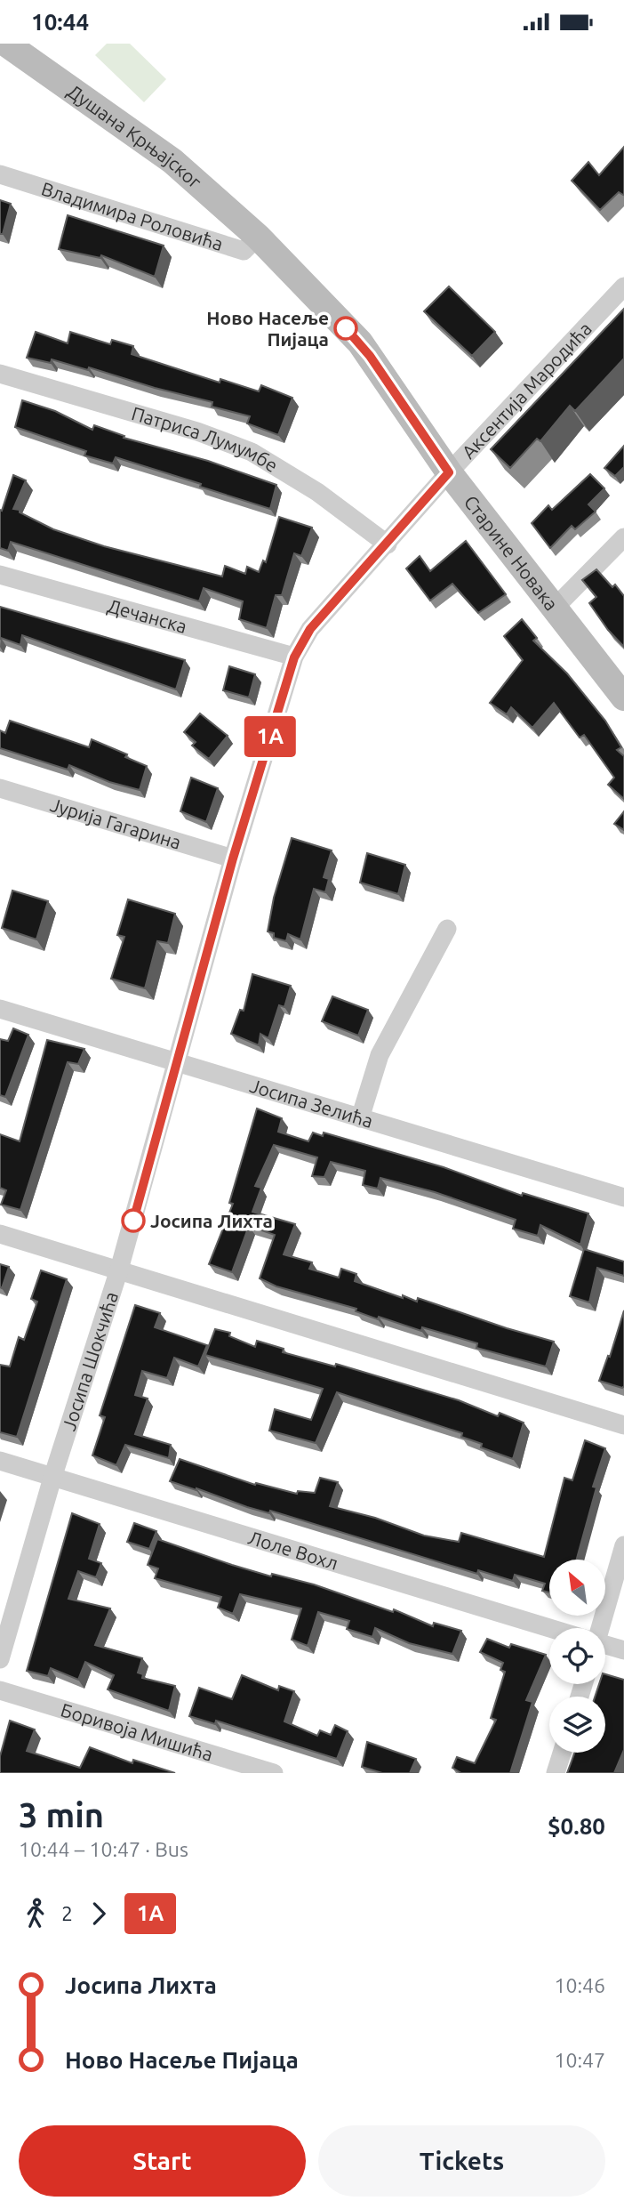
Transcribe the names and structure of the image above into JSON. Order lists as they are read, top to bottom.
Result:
{
  "streets": {
    "street": [
      "Душана Крњајског",
      "Владимира Роловића",
      "Аксентија Мародића",
      "Патриса Лумумбе",
      "Старине Новака",
      "Дечанска",
      "Јурија Гагарина",
      "Јосипа Зелића",
      "Јосипа Шокчића",
      "Лоле Вохл",
      "Боривоја Мишића"
    ]
  },
  "crossings": [
    ["Душана Крњајског", "Владимира Роловића"],
    ["Душана Крњајског", "Старине Новака"],
    ["Владимира Роловића", "Старине Новака"],
    ["Аксентија Мародића", "Патриса Лумумбе"],
    ["Аксентија Мародића", "Старине Новака"],
    ["Аксентија Мародића", "Дечанска"],
    ["Аксентија Мародића", "Јурија Гагарина"],
    ["Аксентија Мародића", "Јосипа Зелића"],
    ["Аксентија Мародића", "Јосипа Шокчића"],
    ["Јосипа Зелића", "Јосипа Шокчића"],
    ["Јосипа Шокчића", "Лоле Вохл"]
  ],
  "places": ["Ново Насеље Пијаца", "Јосипа Лихта"],
  "lines": ["bus line 1A"],
  "north": "top left",
  "page": {
    "status": "10:44",
    "on_map": "1A",
    "heading": ["3 min", "10:44 – 10:47 · Bus", "$0.80"],
    "legs": ["2", "1A"],
    "list": [
      {
        "name": "Јосипа Лихта",
        "value": "10:46"
      },
      {
        "name": "Ново Насеље Пијаца",
        "value": "10:47"
      }
    ],
    "buttons": ["Start", "Tickets"]
  }
}
